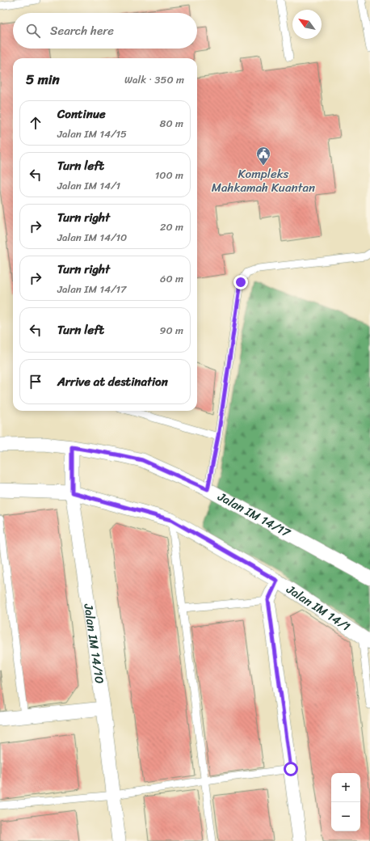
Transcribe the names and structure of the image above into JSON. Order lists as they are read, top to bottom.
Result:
{
  "streets": {
    "street": ["Jalan IM 14/17", "Jalan IM 14/1", "Jalan IM 14/10"]
  },
  "crossings": [
    ["Jalan IM 14/17", "Jalan IM 14/10"],
    ["Jalan IM 14/1", "Jalan IM 14/10"]
  ],
  "places": {
    "public building": ["Kompleks Mahkamah Kuantan"]
  },
  "north": "top left",
  "page": {
    "search": "Search here",
    "heading": ["5 min", "Walk · 350 m"],
    "list": [
      ["Continue", "Jalan IM 14/15", "80 m"],
      ["Turn left", "Jalan IM 14/1", "100 m"],
      ["Turn right", "Jalan IM 14/10", "20 m"],
      ["Turn right", "Jalan IM 14/17", "60 m"],
      ["Turn left", "90 m"],
      "Arrive at destination"
    ],
    "map_buttons": ["+", "−"]
  }
}
